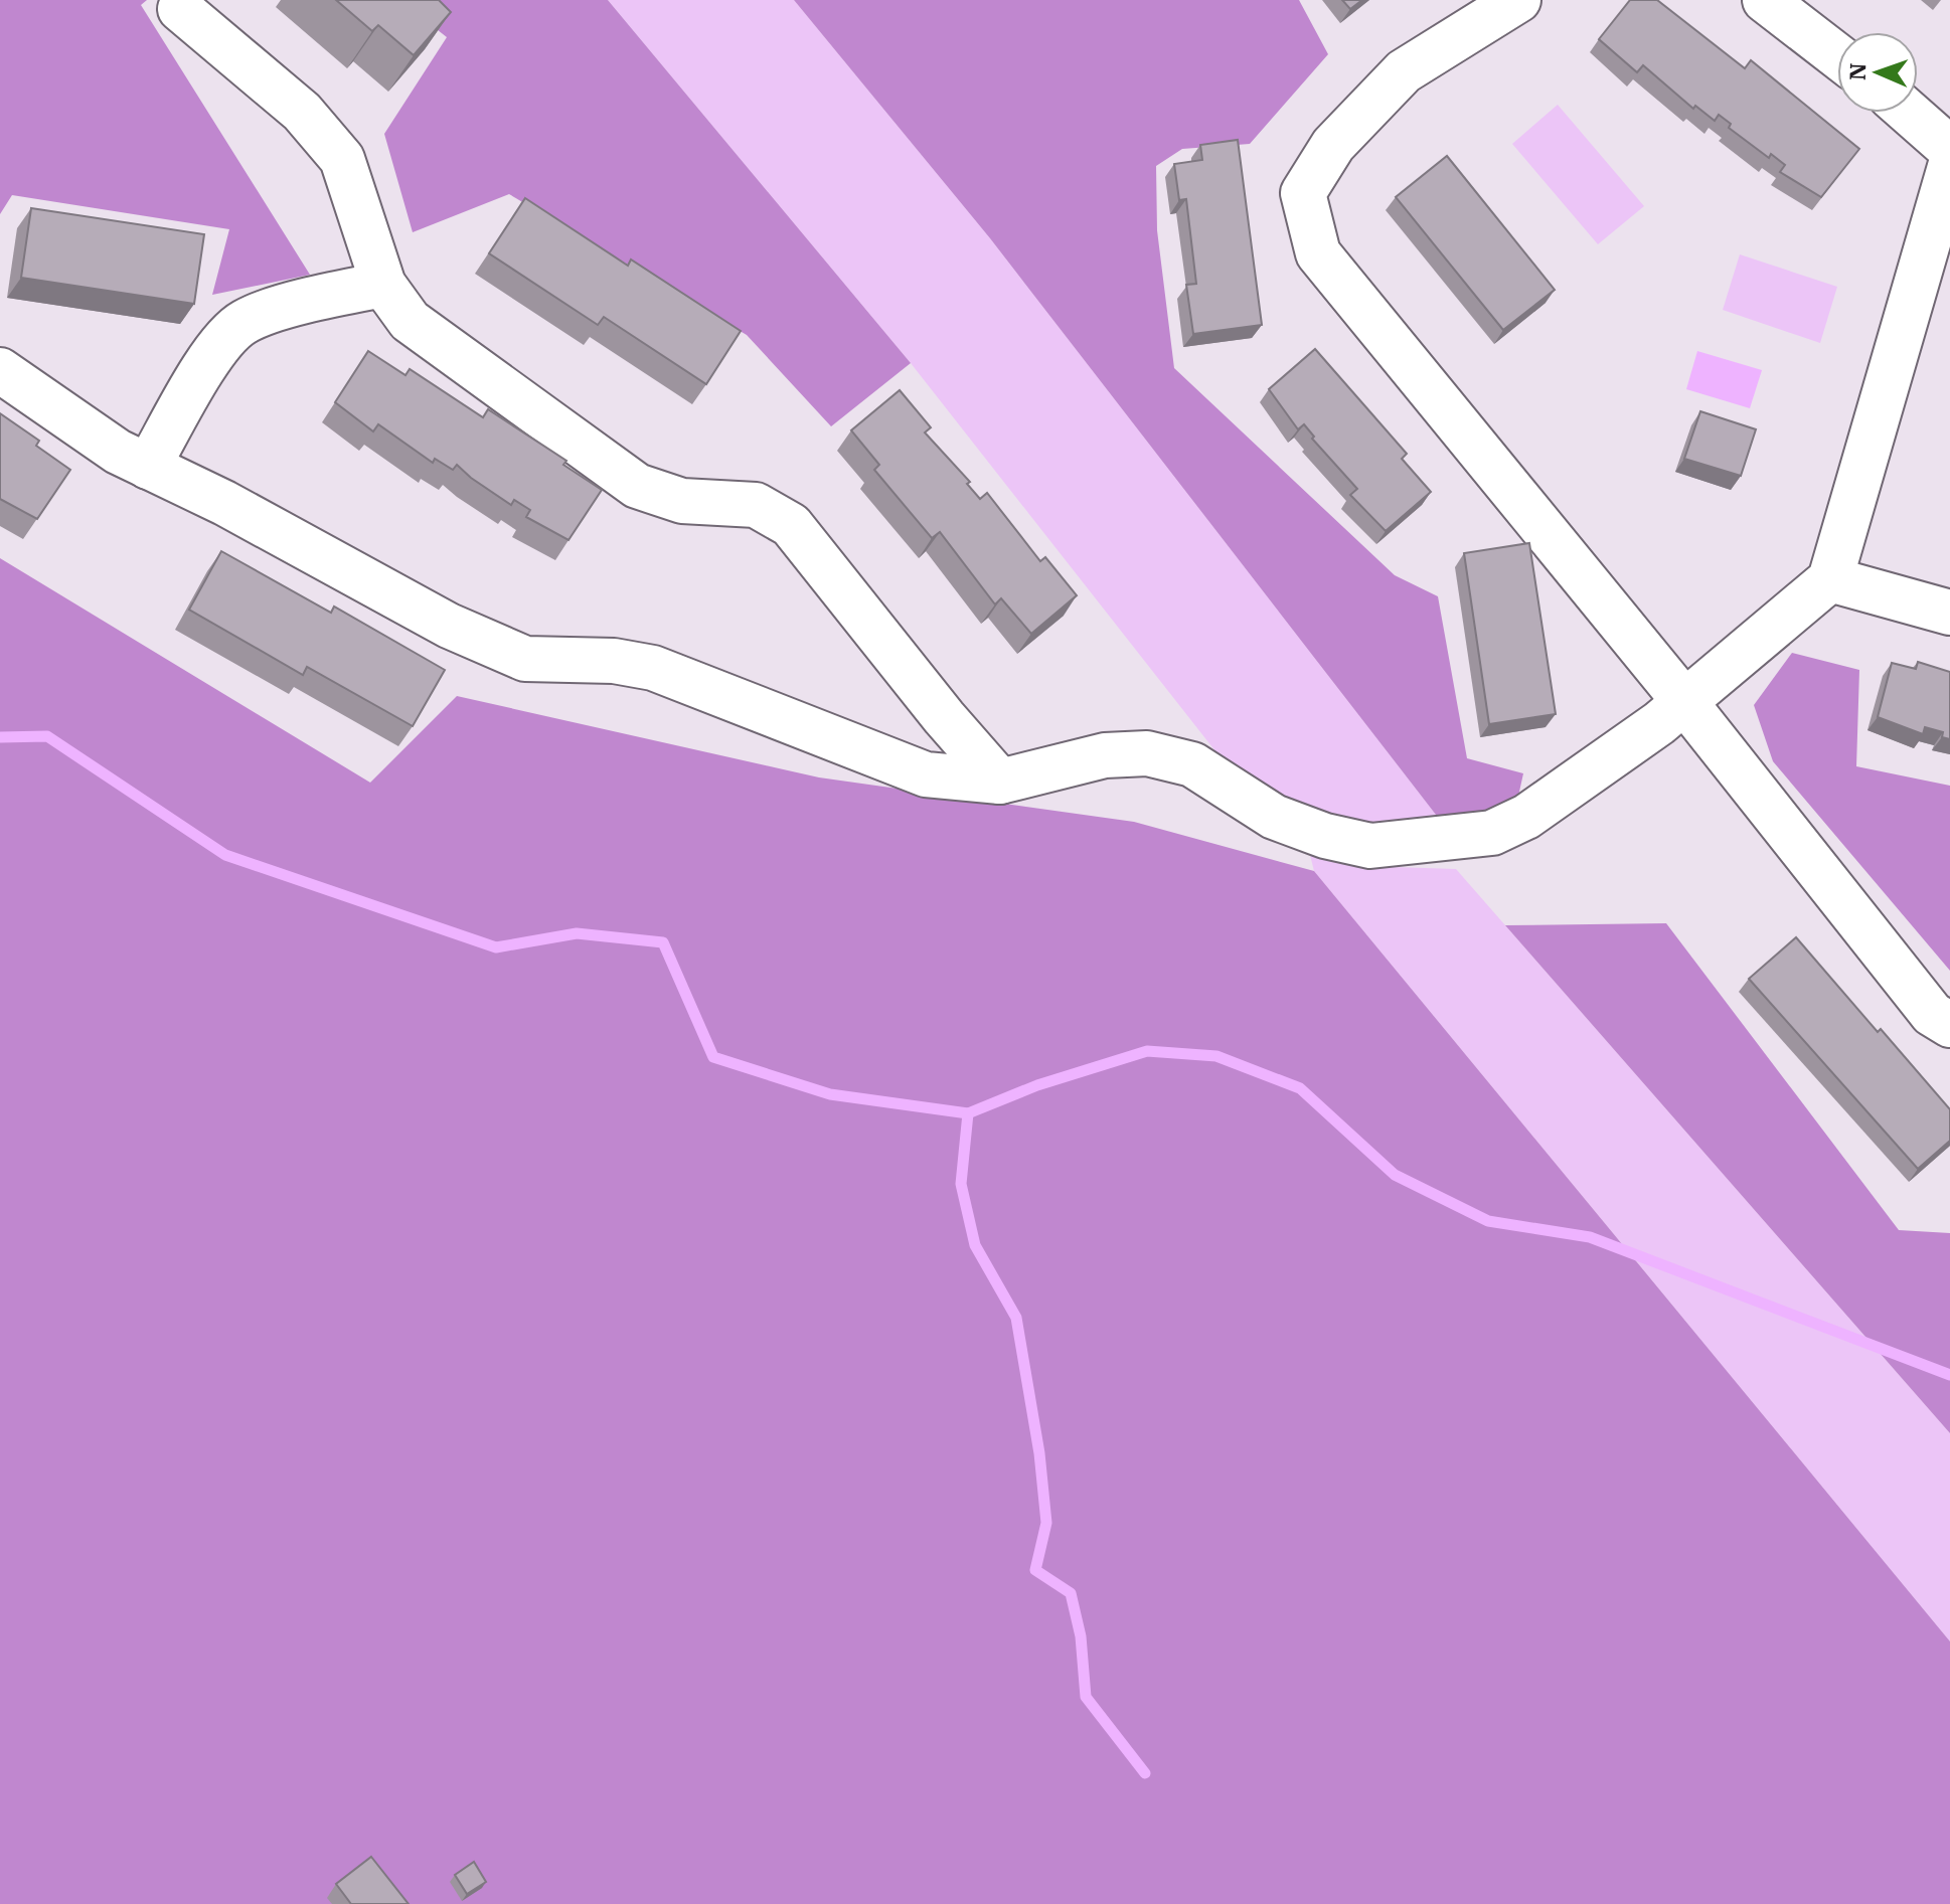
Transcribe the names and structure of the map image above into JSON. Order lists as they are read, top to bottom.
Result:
{
  "north": "left"
}
